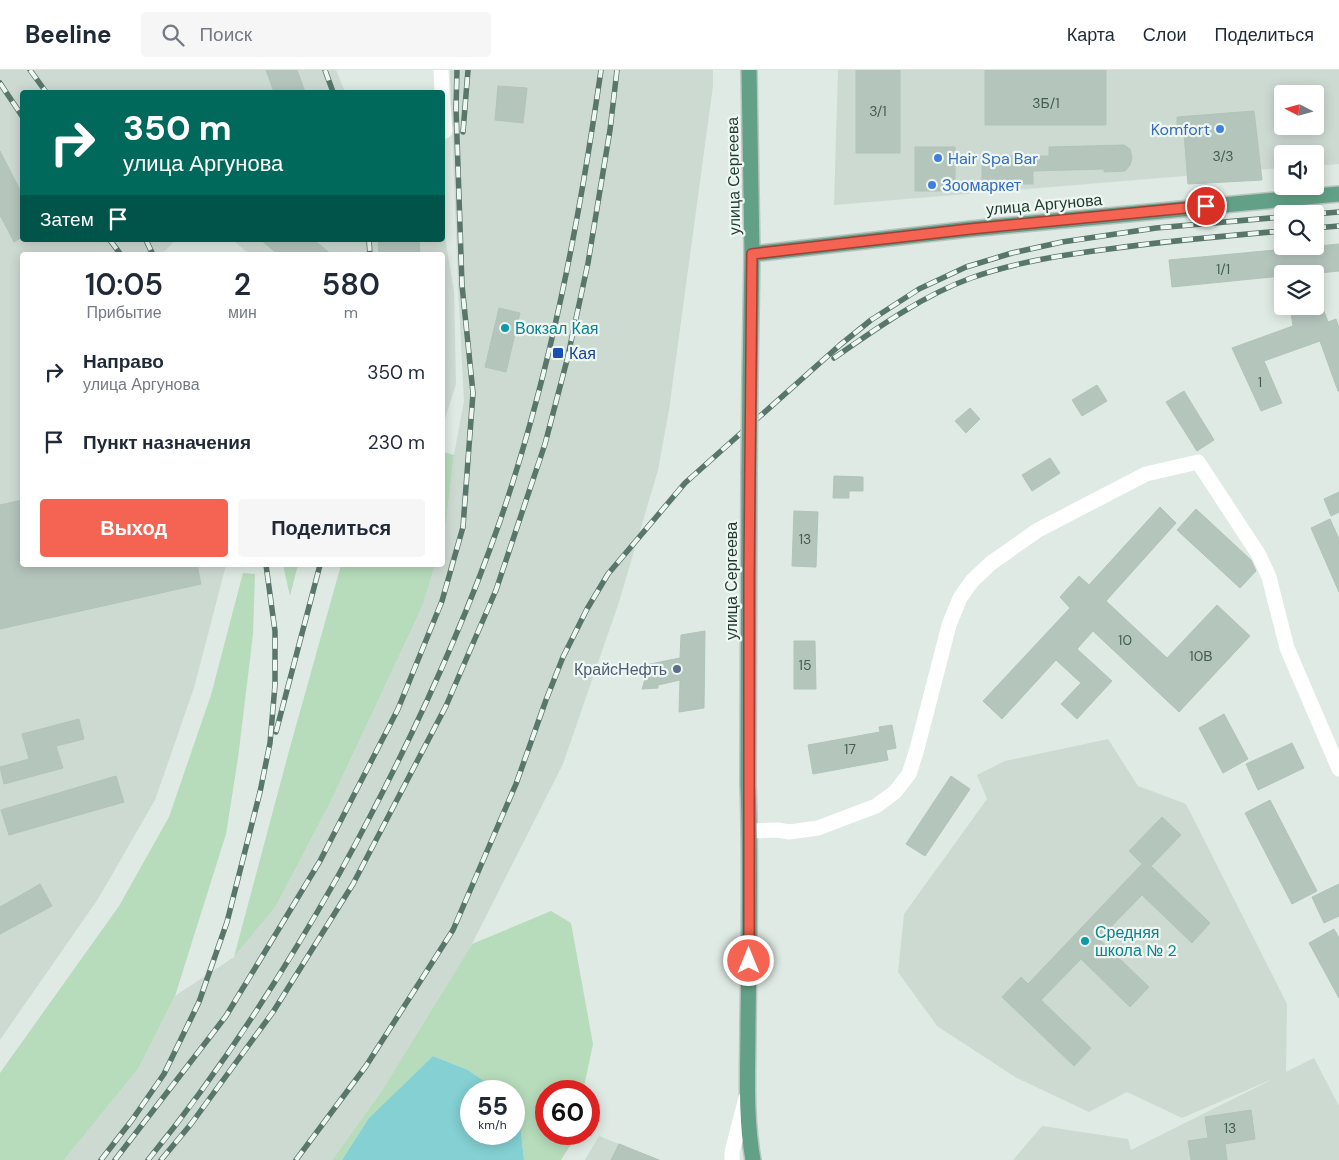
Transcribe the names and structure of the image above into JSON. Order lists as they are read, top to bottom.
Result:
{
  "streets": {
    "main road": ["улица Сергеева", "улица Аргунова"]
  },
  "crossings": [
    ["улица Сергеева", "улица Аргунова"]
  ],
  "places": {
    "other": [
      "Komfort",
      "Hair Spa Bar",
      "Зоомаркет",
      "Вокзал Кая",
      "КрайсНефть",
      "Средняя школа № 2"
    ],
    "transit": ["Кая"]
  },
  "house_numbers": [
    "3Б/1",
    "3/1",
    "3/3",
    "1/1",
    "1",
    "13",
    "10",
    "10В",
    "15",
    "17",
    "13"
  ],
  "north": "left",
  "page": {
    "header": "Beeline",
    "search": "Поиск",
    "nav": ["Карта", "Слои", "Поделиться"],
    "turn": ["350 m", "улица Аргунова"],
    "then": "Затем",
    "eta": [
      "10:05",
      "Прибытие",
      "2",
      "мин",
      "580",
      "m"
    ],
    "list": [
      {
        "name": "Направо",
        "note": "улица Аргунова",
        "value": "350 m"
      },
      {
        "name": "Пункт назначения",
        "value": "230 m"
      }
    ],
    "buttons": ["Выход", "Поделиться"],
    "speed": "55 km/h",
    "limit": "60"
  }
}
